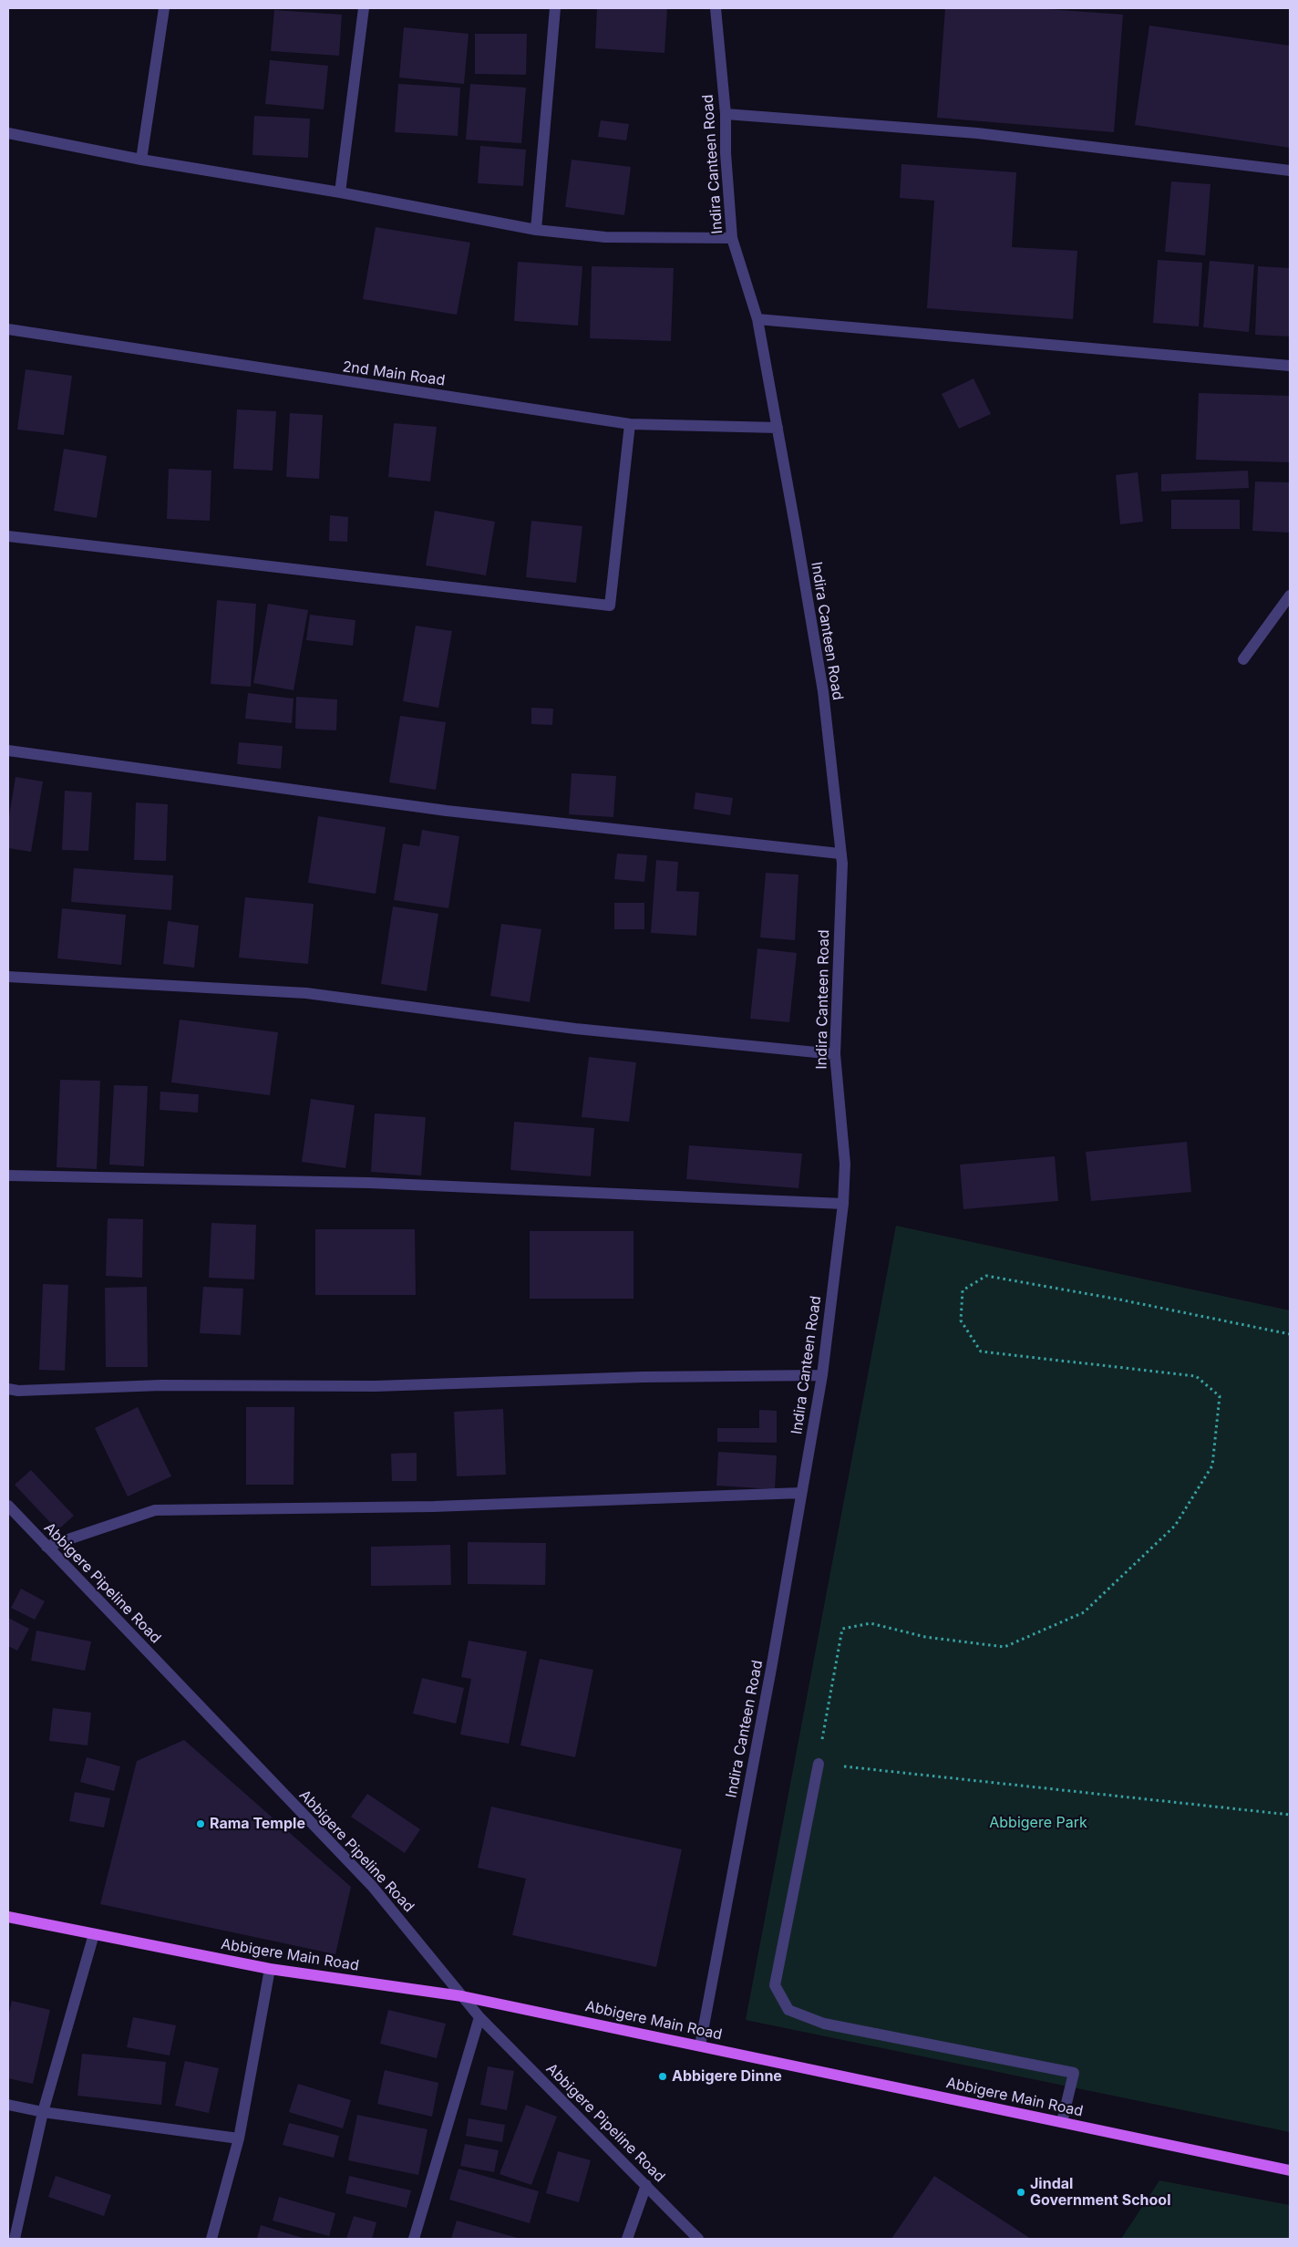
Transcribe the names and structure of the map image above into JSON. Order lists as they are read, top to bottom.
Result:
{
  "streets": {
    "main road": ["Abbigere Main Road"],
    "street": ["Indira Canteen Road", "2nd Main Road", "Abbigere Pipeline Road"]
  },
  "crossings": [
    ["Indira Canteen Road", "2nd Main Road"],
    ["Indira Canteen Road", "Abbigere Main Road"],
    ["Abbigere Pipeline Road", "Abbigere Main Road"]
  ],
  "parks": ["Abbigere Park"],
  "places": ["Rama Temple", "Abbigere Dinne", "Jindal Government School"]
}
